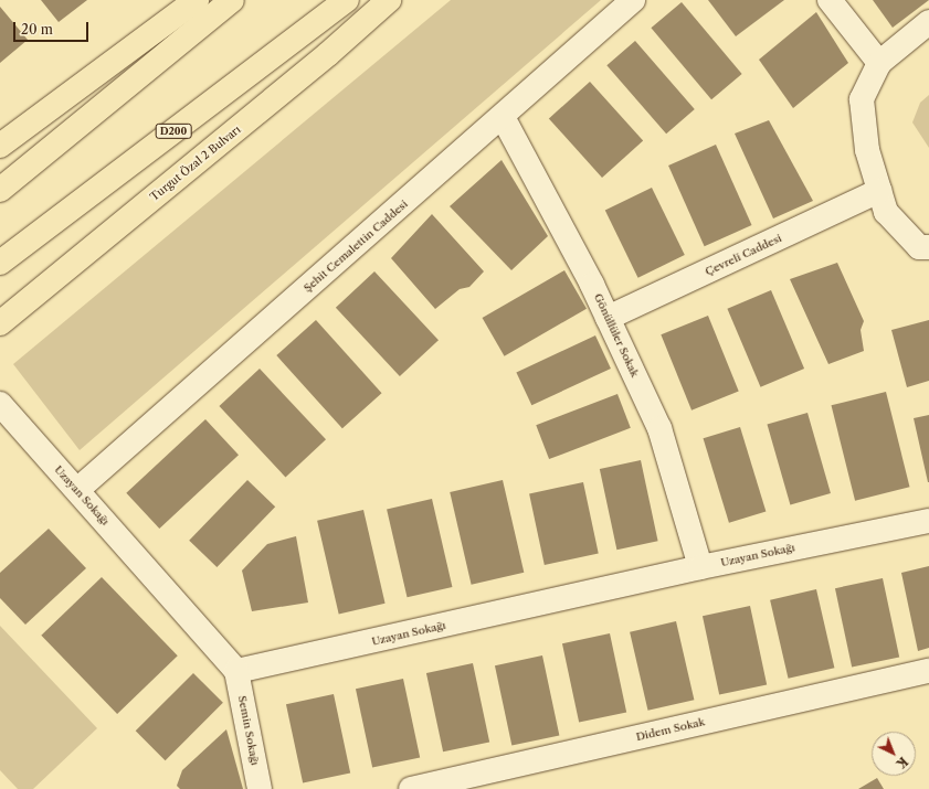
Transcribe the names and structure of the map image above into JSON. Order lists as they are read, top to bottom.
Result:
{
  "streets": {
    "highway": ["D200", "Turgut Özal 2 Bulvarı"],
    "street": [
      "Şehit Cemalettin Caddesi",
      "Çevreli Caddesi",
      "Gönüllüler Sokak",
      "Uzayan Sokağı",
      "Didem Sokak",
      "Semin Sokağı"
    ]
  },
  "crossings": [
    ["Şehit Cemalettin Caddesi", "Gönüllüler Sokak"],
    ["Şehit Cemalettin Caddesi", "Uzayan Sokağı"],
    ["Çevreli Caddesi", "Gönüllüler Sokak"],
    ["Gönüllüler Sokak", "Uzayan Sokağı"],
    ["Uzayan Sokağı", "Semin Sokağı"]
  ],
  "scale_bar": "20 m",
  "north": "bottom right"
}
